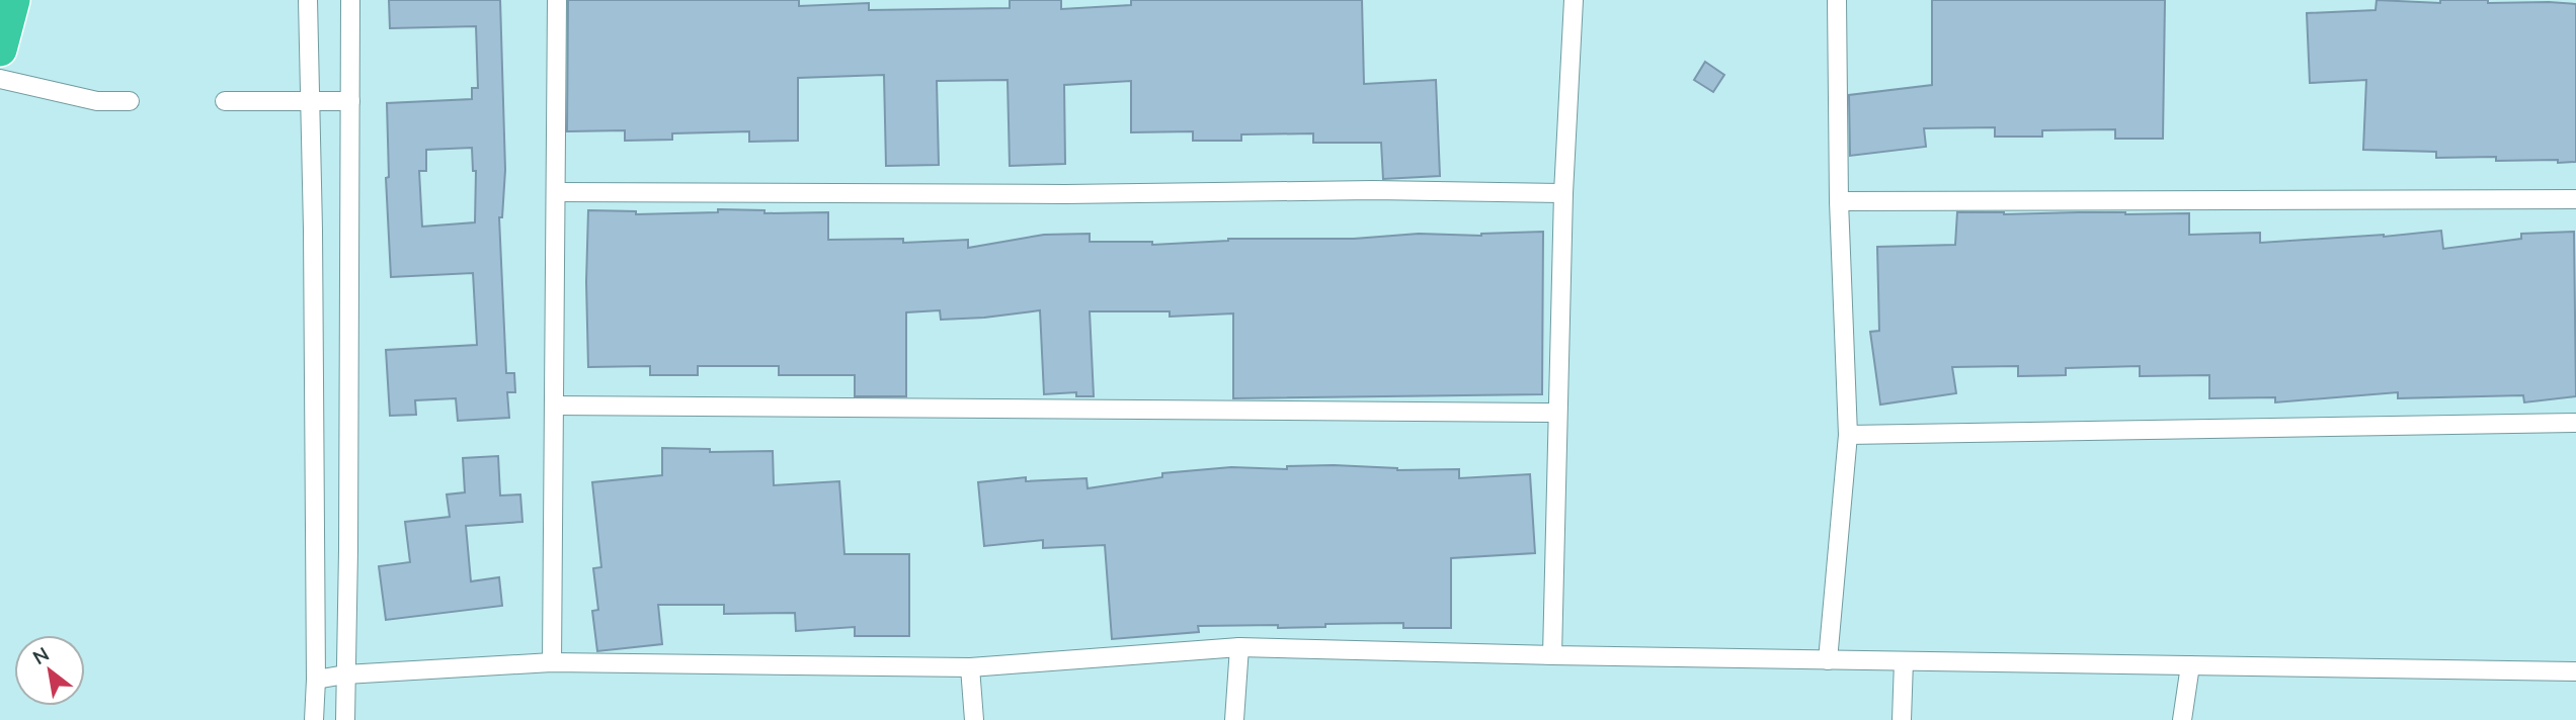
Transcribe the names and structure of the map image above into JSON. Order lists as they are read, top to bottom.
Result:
{
  "north": "top left"
}
